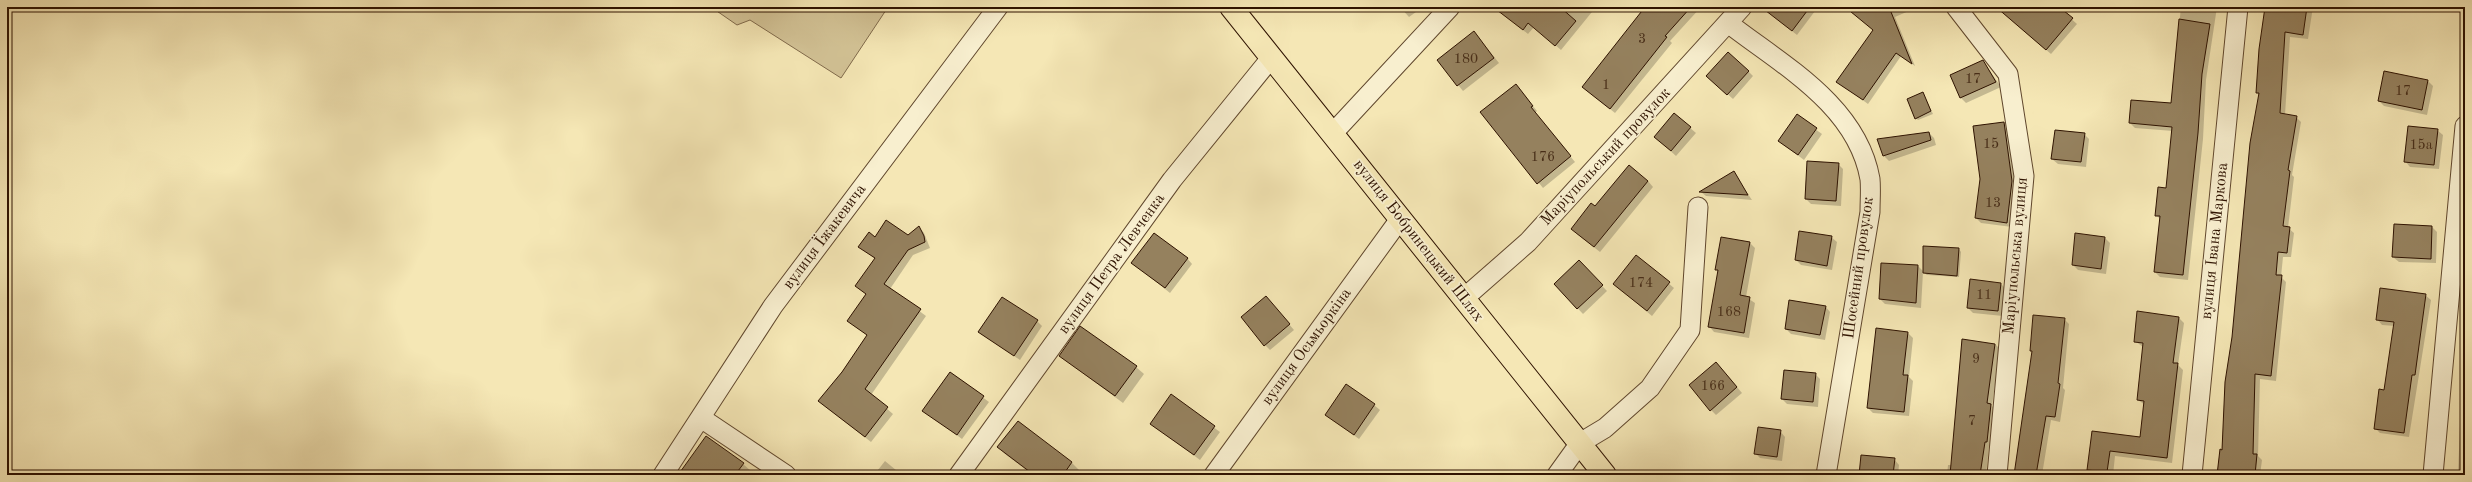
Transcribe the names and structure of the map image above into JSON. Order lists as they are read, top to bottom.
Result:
{
  "streets": {
    "main road": ["вулиця Бобринецький Шлях"],
    "street": [
      "Маріупольський провулок",
      "вулиця Їжакевича",
      "вулиця Івана Маркова",
      "Маріупольська вулиця",
      "вулиця Петра Левченка",
      "Шосейний провулок",
      "вулиця Осьмьоркіна"
    ]
  },
  "crossings": [
    ["Маріупольський провулок", "вулиця Бобринецький Шлях"],
    ["Маріупольський провулок", "Шосейний провулок"],
    ["вулиця Бобринецький Шлях", "вулиця Петра Левченка"],
    ["вулиця Бобринецький Шлях", "вулиця Осьмьоркіна"]
  ],
  "house_numbers": [
    "3",
    "180",
    "17",
    "1",
    "17",
    "15",
    "15а",
    "176",
    "13",
    "174",
    "11",
    "168",
    "9",
    "166",
    "7"
  ]
}
